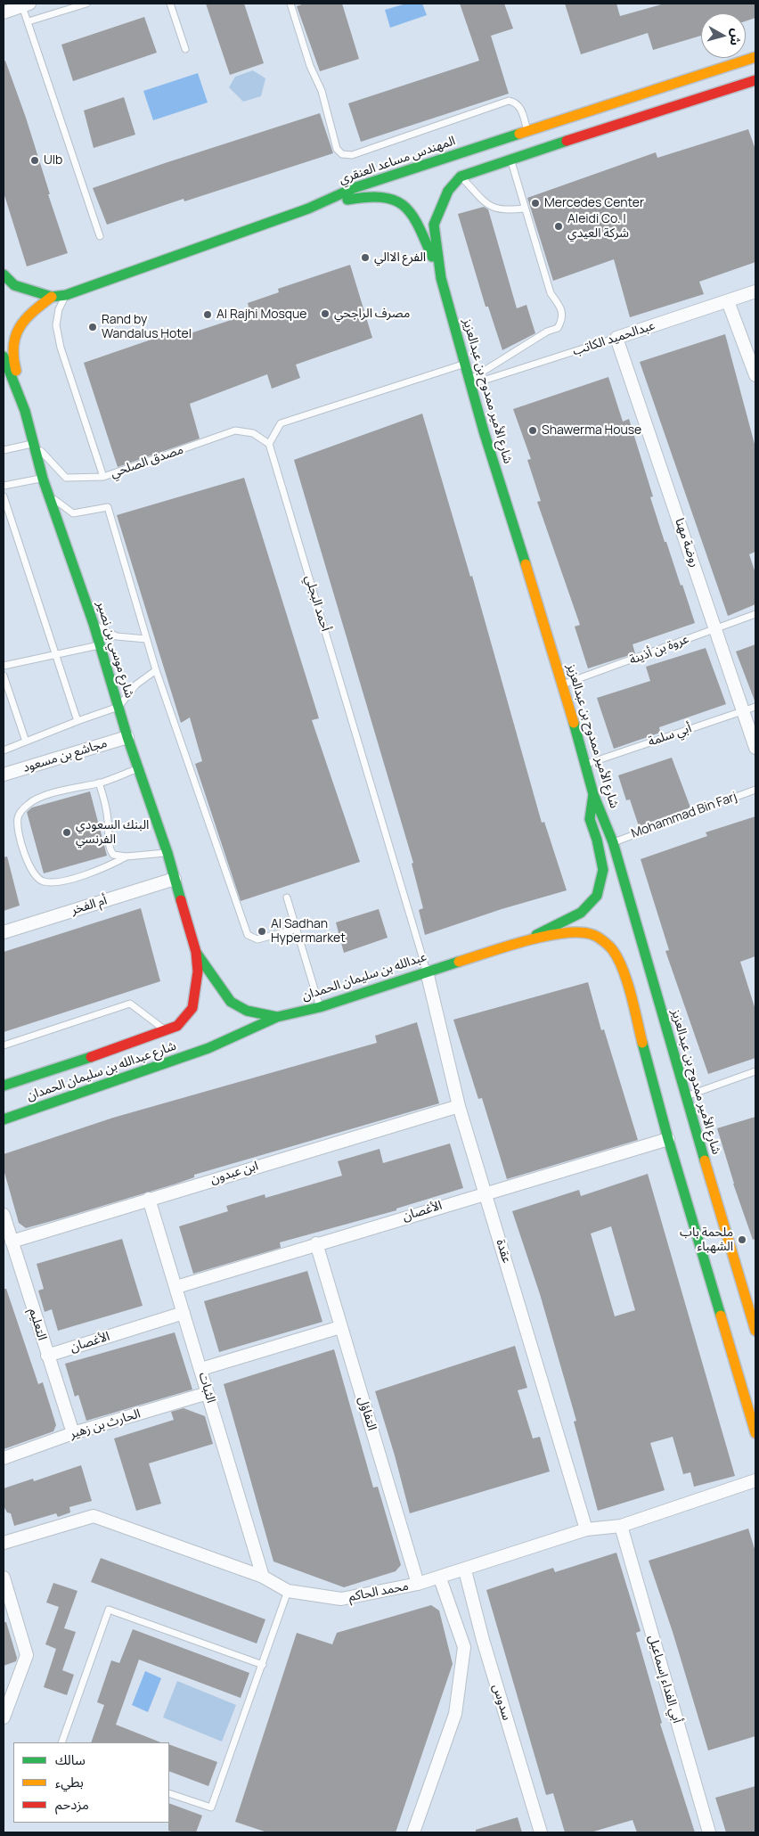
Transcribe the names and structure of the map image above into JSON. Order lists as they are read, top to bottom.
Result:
{
  "streets": {
    "street": [
      "المهندس مساعد العنقري",
      "عبدالحميد الكاتب",
      "شارع الأمير ممدوح بن عبدالعزيز",
      "روضة مهنا",
      "شارع موسي بن نصير",
      "مجاشع بن مسعود",
      "أم الفخر",
      "عبدالله بن سليمان الحمدان",
      "شارع عبدالله بن سليمان الحمدان",
      "ابن عبدون",
      "الأغصان",
      "عقدة",
      "التعليم",
      "الثبات",
      "التفاؤل",
      "الحارث بن زهير",
      "محمد الحاكم",
      "أبي الفداء إسماعيل",
      "سدوس"
    ],
    "lane": [
      "مصدق الصلحي",
      "أحمد البجلي",
      "عروة بن أذينة",
      "أبي سلمة",
      "Mohammad Bin Farj"
    ]
  },
  "crossings": [
    ["عبدالحميد الكاتب", "شارع الأمير ممدوح بن عبدالعزيز"],
    ["عبدالحميد الكاتب", "روضة مهنا"],
    ["شارع الأمير ممدوح بن عبدالعزيز", "عروة بن أذينة"],
    ["شارع الأمير ممدوح بن عبدالعزيز", "أبي سلمة"],
    ["شارع الأمير ممدوح بن عبدالعزيز", "Mohammad Bin Farj"],
    ["مصدق الصلحي", "أحمد البجلي"],
    ["مصدق الصلحي", "شارع موسي بن نصير"],
    ["روضة مهنا", "عروة بن أذينة"],
    ["روضة مهنا", "أبي سلمة"],
    ["أحمد البجلي", "عبدالله بن سليمان الحمدان"],
    ["أحمد البجلي", "عقدة"],
    ["شارع موسي بن نصير", "مجاشع بن مسعود"],
    ["شارع موسي بن نصير", "أم الفخر"],
    ["عبدالله بن سليمان الحمدان", "شارع عبدالله بن سليمان الحمدان"],
    ["عبدالله بن سليمان الحمدان", "عقدة"],
    ["ابن عبدون", "عقدة"],
    ["ابن عبدون", "التعليم"],
    ["ابن عبدون", "الثبات"],
    ["الأغصان", "عقدة"],
    ["الأغصان", "التعليم"],
    ["الأغصان", "الثبات"],
    ["الأغصان", "التفاؤل"],
    ["عقدة", "محمد الحاكم"],
    ["التعليم", "الحارث بن زهير"],
    ["الثبات", "الحارث بن زهير"],
    ["الثبات", "محمد الحاكم"],
    ["التفاؤل", "محمد الحاكم"],
    ["محمد الحاكم", "أبي الفداء إسماعيل"],
    ["محمد الحاكم", "سدوس"]
  ],
  "places": [
    "Ulb",
    "Mercedes Center",
    "Aleidi Co. | شركة العيدي",
    "الفرع الاالي",
    "مصرف الراجحي",
    "Al Rajhi Mosque",
    "Rand by Wandalus Hotel",
    "Shawerma House",
    "البنك السعودي الفرنسي",
    "Al Sadhan Hypermarket",
    "ملحمة باب الشهباء"
  ],
  "legend": ["سالك", "بطيء", "مزدحم"],
  "north": "right"
}
